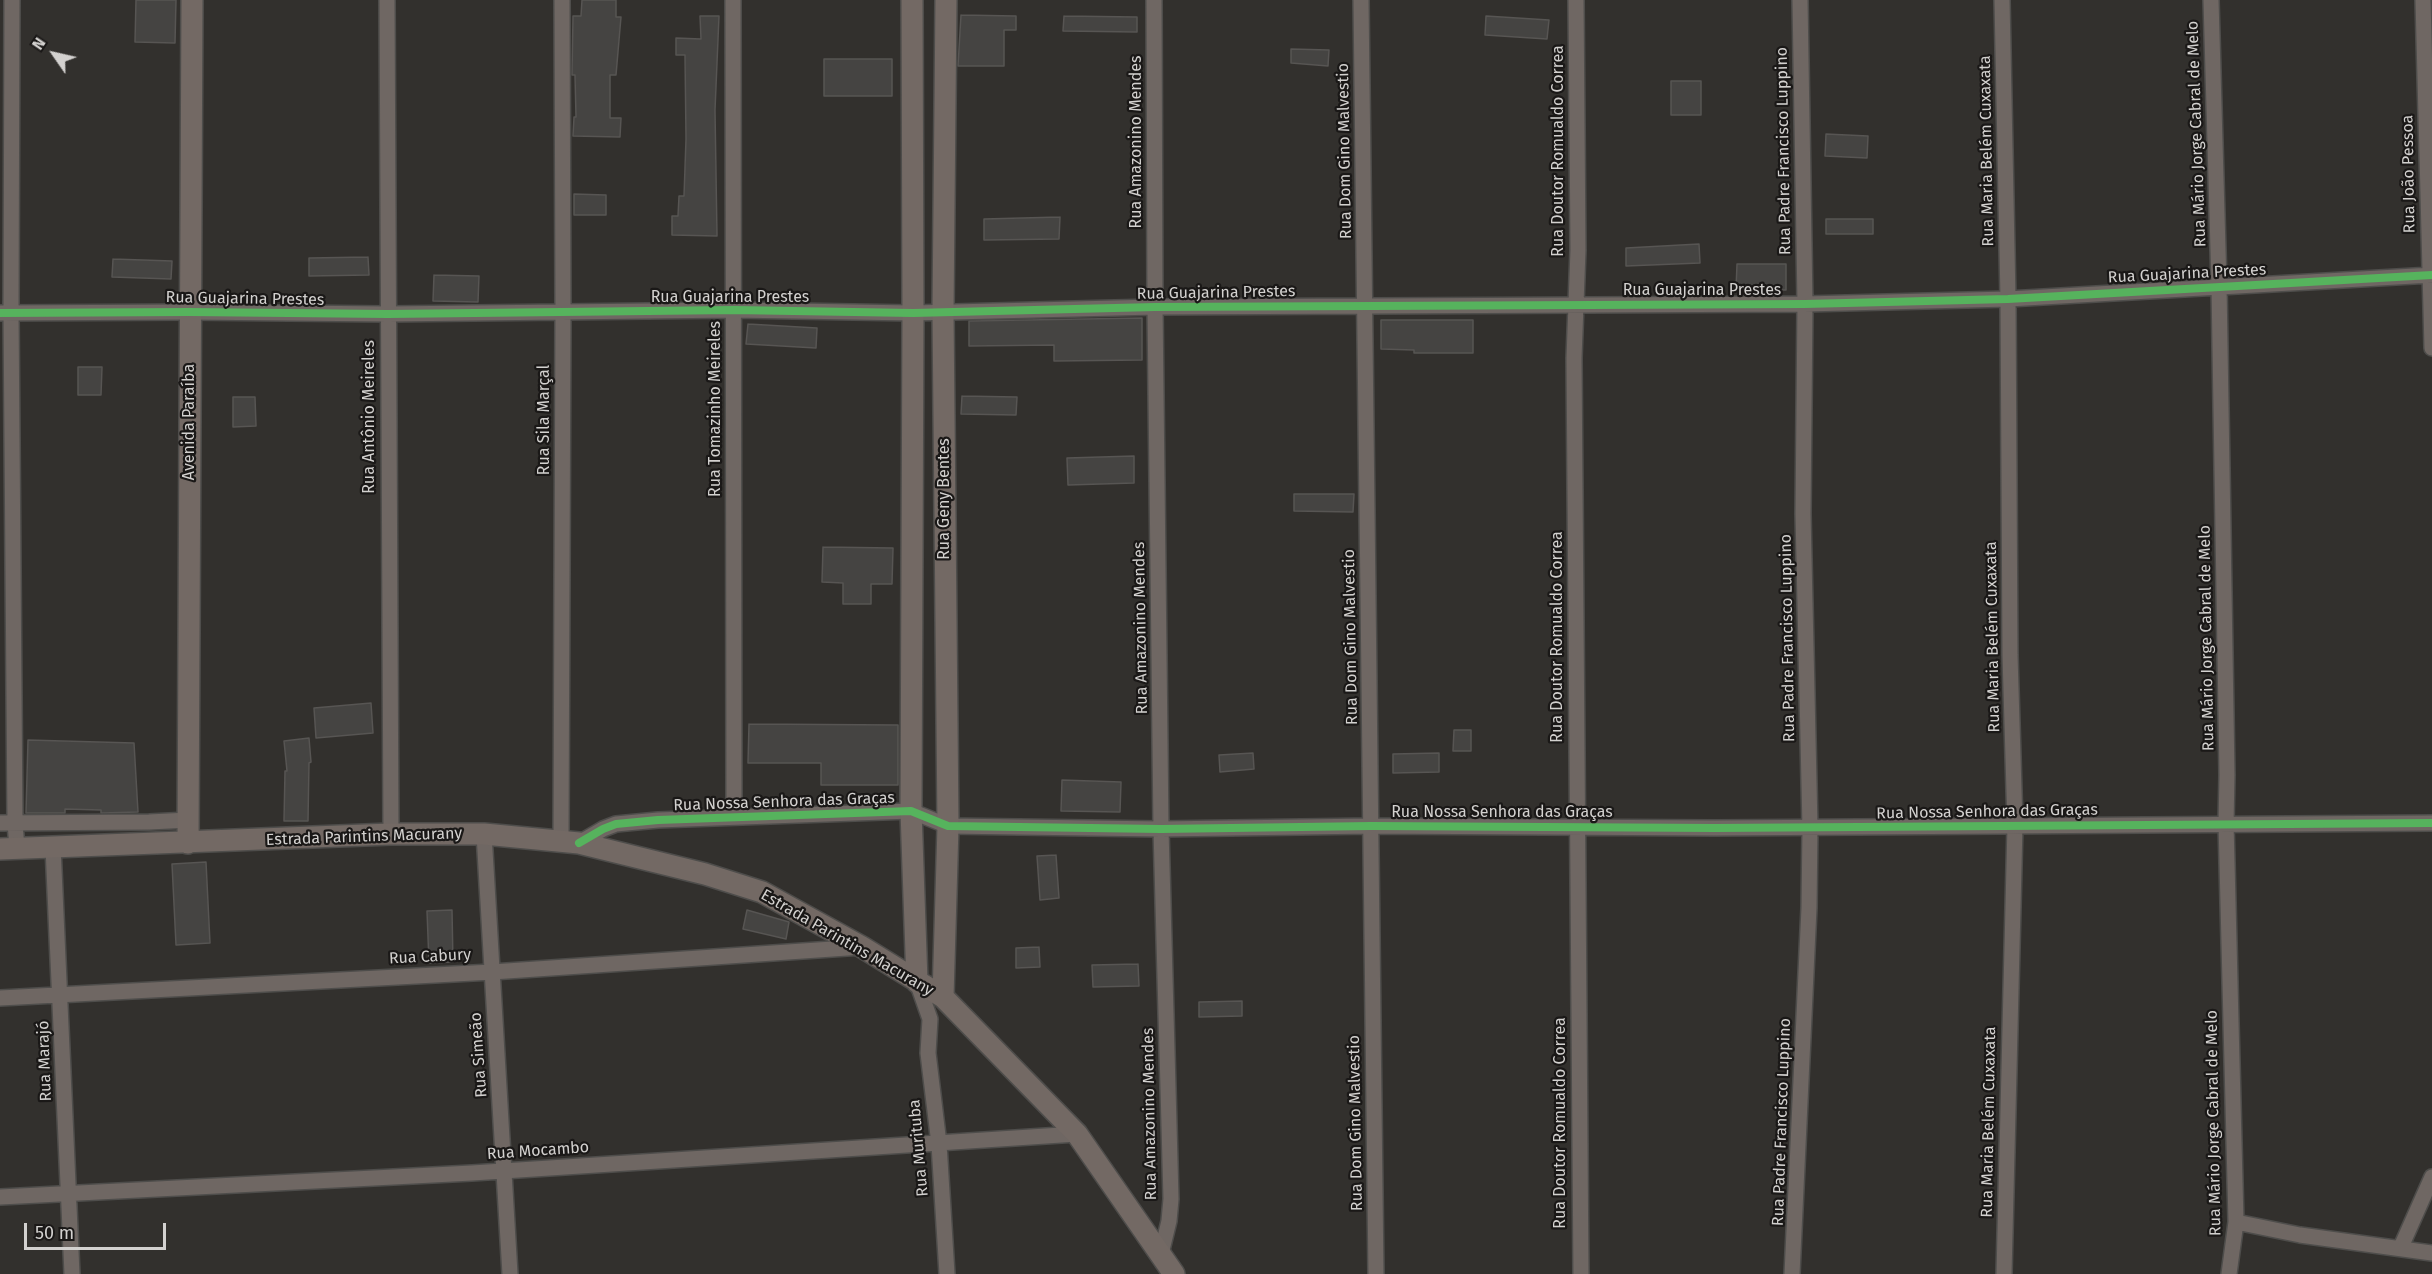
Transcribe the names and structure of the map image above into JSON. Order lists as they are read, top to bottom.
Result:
{
  "streets": {
    "street": [
      "Rua Mário Jorge Cabral de Melo",
      "Rua Amazonino Mendes",
      "Rua Dom Gino Malvestio",
      "Rua Doutor Romualdo Correa",
      "Rua Padre Francisco Luppino",
      "Rua Maria Belém Cuxaxata",
      "Rua João Pessoa",
      "Rua Guajarina Prestes",
      "Rua Tomazinho Meireles",
      "Rua Antônio Meireles",
      "Rua Sila Marçal",
      "Avenida Paraíba",
      "Rua Geny Bentes",
      "Rua Nossa Senhora das Graças",
      "Estrada Parintins Macurany",
      "Rua Cabury",
      "Rua Simeão",
      "Rua Marajó",
      "Rua Murituba",
      "Rua Mocambo"
    ]
  },
  "crossings": [
    ["Rua Mário Jorge Cabral de Melo", "Rua Guajarina Prestes"],
    ["Rua Mário Jorge Cabral de Melo", "Rua Nossa Senhora das Graças"],
    ["Rua Amazonino Mendes", "Rua Guajarina Prestes"],
    ["Rua Amazonino Mendes", "Rua Nossa Senhora das Graças"],
    ["Rua Amazonino Mendes", "Estrada Parintins Macurany"],
    ["Rua Dom Gino Malvestio", "Rua Guajarina Prestes"],
    ["Rua Dom Gino Malvestio", "Rua Nossa Senhora das Graças"],
    ["Rua Doutor Romualdo Correa", "Rua Guajarina Prestes"],
    ["Rua Doutor Romualdo Correa", "Rua Nossa Senhora das Graças"],
    ["Rua Padre Francisco Luppino", "Rua Guajarina Prestes"],
    ["Rua Padre Francisco Luppino", "Rua Nossa Senhora das Graças"],
    ["Rua Maria Belém Cuxaxata", "Rua Guajarina Prestes"],
    ["Rua Maria Belém Cuxaxata", "Rua Nossa Senhora das Graças"],
    ["Rua João Pessoa", "Rua Guajarina Prestes"],
    ["Rua Guajarina Prestes", "Rua Tomazinho Meireles"],
    ["Rua Guajarina Prestes", "Rua Antônio Meireles"],
    ["Rua Guajarina Prestes", "Rua Sila Marçal"],
    ["Rua Guajarina Prestes", "Avenida Paraíba"],
    ["Rua Guajarina Prestes", "Rua Geny Bentes"],
    ["Rua Tomazinho Meireles", "Rua Nossa Senhora das Graças"],
    ["Rua Antônio Meireles", "Estrada Parintins Macurany"],
    ["Rua Sila Marçal", "Rua Nossa Senhora das Graças"],
    ["Rua Sila Marçal", "Estrada Parintins Macurany"],
    ["Avenida Paraíba", "Estrada Parintins Macurany"],
    ["Rua Geny Bentes", "Rua Nossa Senhora das Graças"],
    ["Rua Geny Bentes", "Estrada Parintins Macurany"],
    ["Rua Geny Bentes", "Rua Murituba"],
    ["Rua Nossa Senhora das Graças", "Estrada Parintins Macurany"],
    ["Estrada Parintins Macurany", "Rua Cabury"],
    ["Estrada Parintins Macurany", "Rua Simeão"],
    ["Estrada Parintins Macurany", "Rua Marajó"],
    ["Estrada Parintins Macurany", "Rua Murituba"],
    ["Estrada Parintins Macurany", "Rua Mocambo"],
    ["Rua Cabury", "Rua Simeão"],
    ["Rua Cabury", "Rua Marajó"],
    ["Rua Simeão", "Rua Mocambo"],
    ["Rua Marajó", "Rua Mocambo"],
    ["Rua Murituba", "Rua Mocambo"]
  ],
  "scale_bar": "50 m",
  "north": "top left"
}
